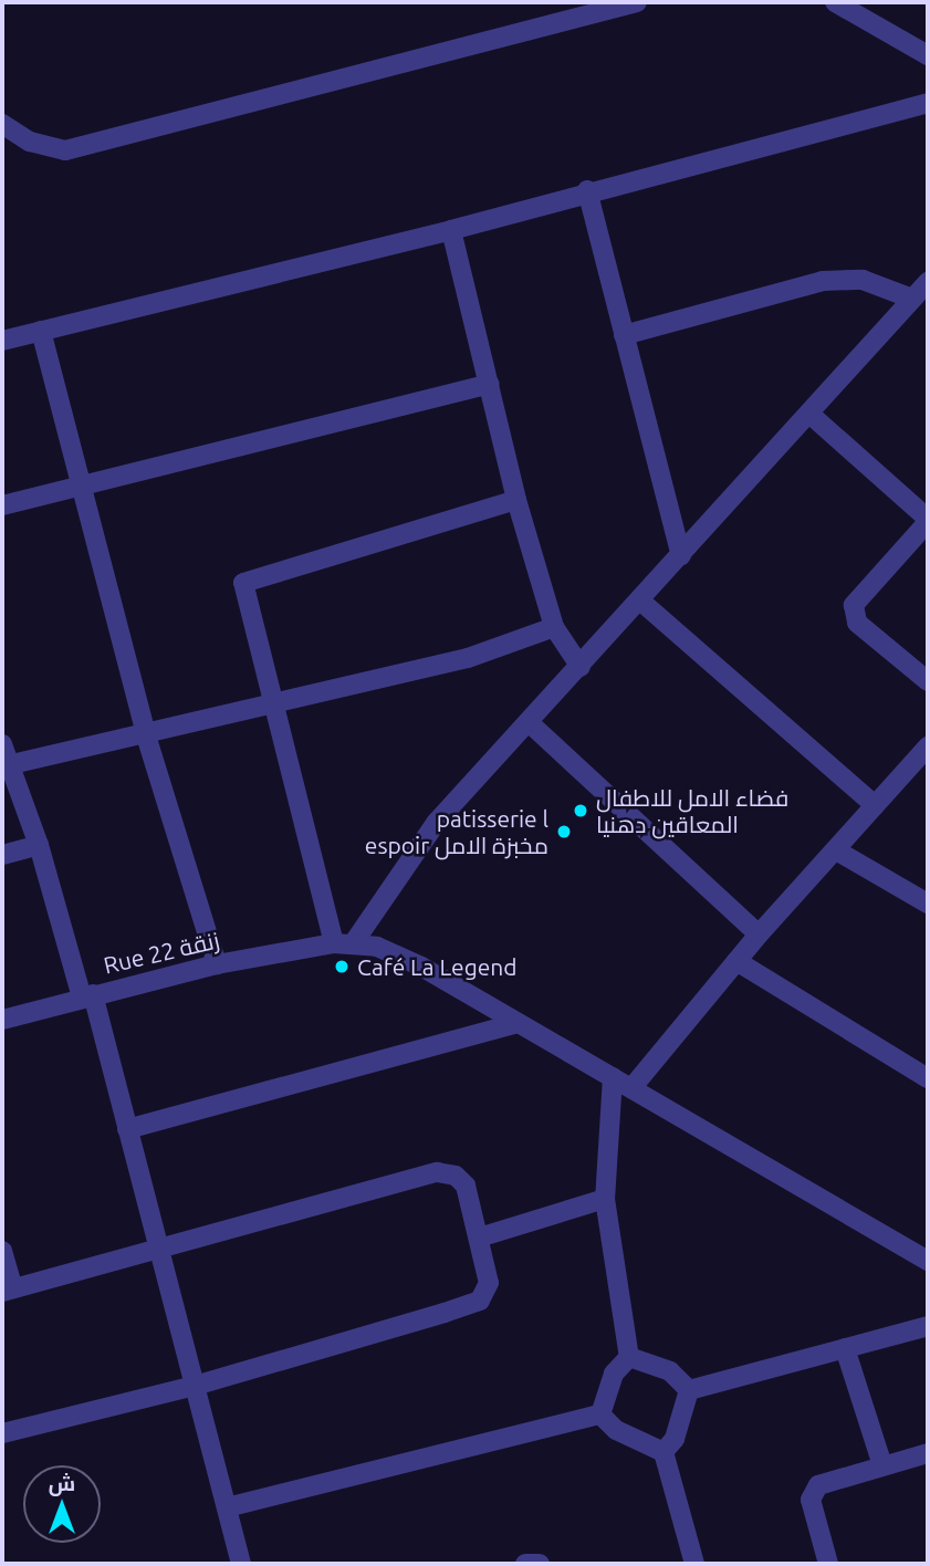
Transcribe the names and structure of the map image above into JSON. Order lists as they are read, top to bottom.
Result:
{
  "streets": {
    "street": ["Rue 22 زنقة"]
  },
  "places": ["فضاء الامل للاطفال المعاقين دهنيا", "patisserie l espoir مخبزة الامل", "Café La Legend"],
  "north": "top"
}
